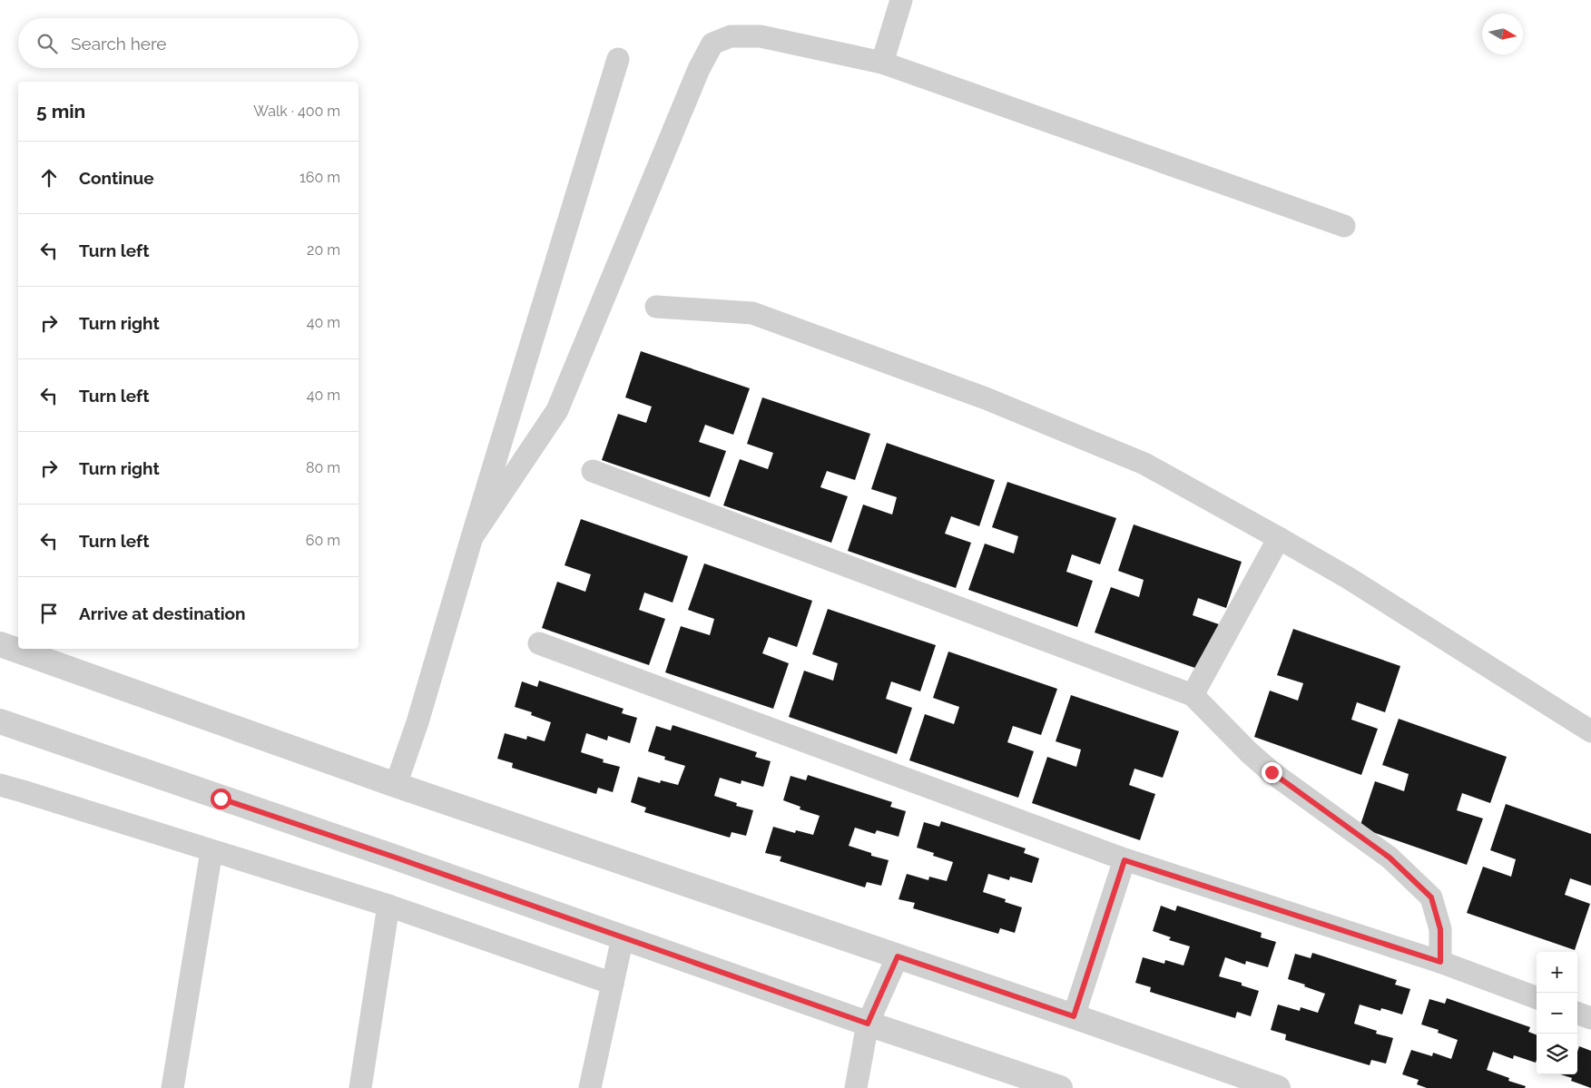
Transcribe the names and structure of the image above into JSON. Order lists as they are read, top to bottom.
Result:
{
  "north": "right",
  "page": {
    "search": "Search here",
    "heading": ["5 min", "Walk · 400 m"],
    "list": [
      ["Continue", "160 m"],
      ["Turn left", "20 m"],
      ["Turn right", "40 m"],
      ["Turn left", "40 m"],
      ["Turn right", "80 m"],
      ["Turn left", "60 m"],
      "Arrive at destination"
    ],
    "map_buttons": ["+", "−"]
  }
}
